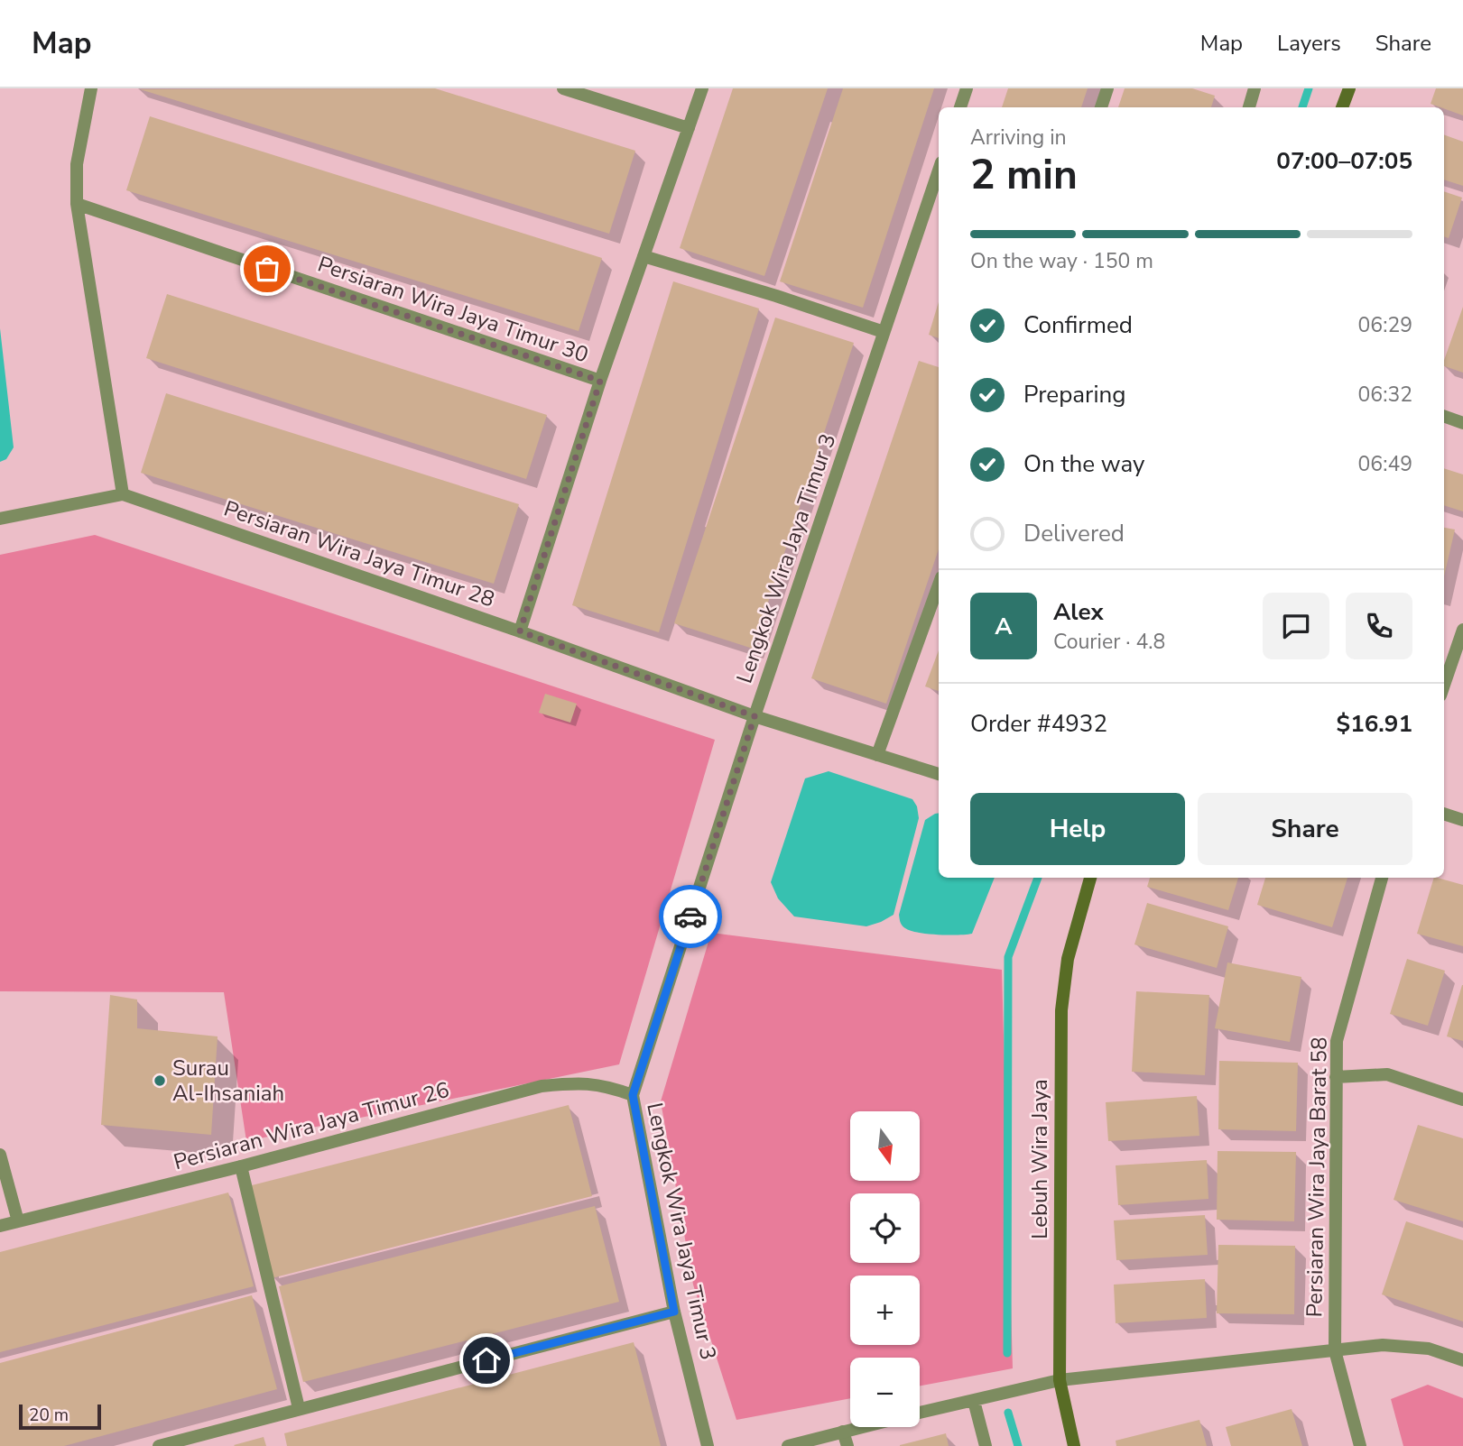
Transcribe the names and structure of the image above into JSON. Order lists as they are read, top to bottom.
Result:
{
  "streets": {
    "street": [
      "Persiaran Wira Jaya Timur 30",
      "Persiaran Wira Jaya Timur 28",
      "Lengkok Wira Jaya Timur 3",
      "Persiaran Wira Jaya Timur 26",
      "Lebuh Wira Jaya",
      "Persiaran Wira Jaya Barat 58"
    ]
  },
  "crossings": [
    ["Persiaran Wira Jaya Timur 28", "Lengkok Wira Jaya Timur 3"],
    ["Lengkok Wira Jaya Timur 3", "Persiaran Wira Jaya Timur 26"]
  ],
  "places": ["Surau Al-Ihsaniah"],
  "scale_bar": "20 m",
  "north": "bottom",
  "page": {
    "header": "Map",
    "nav": ["Map", "Layers", "Share"],
    "heading": ["2 min", "Arriving in", "07:00–07:05"],
    "panel": [
      "Alex",
      "Courier · 4.8",
      "Order #4932",
      "$16.91"
    ],
    "bar": "On the way · 150 m",
    "list": [
      ["Confirmed", "06:29"],
      ["Preparing", "06:32"],
      ["On the way", "06:49"],
      "Delivered"
    ],
    "round": "A",
    "buttons": ["Help", "Share"],
    "map_buttons": ["+", "−"],
    "scale": "20 m"
  }
}
